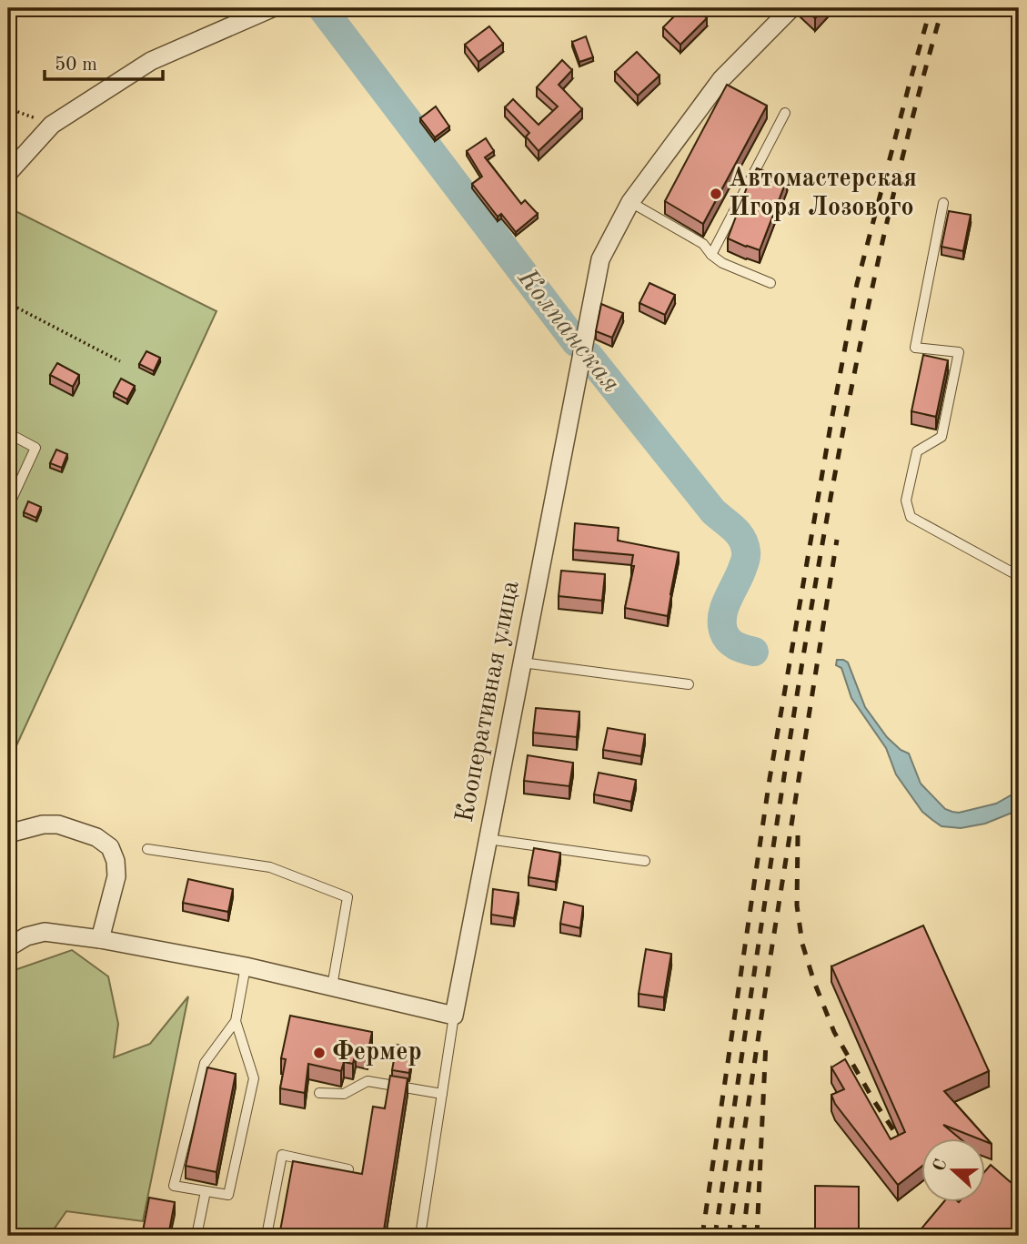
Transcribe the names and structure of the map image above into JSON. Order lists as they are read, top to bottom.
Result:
{
  "streets": {
    "street": ["Кооперативная улица"]
  },
  "water": ["Колпанская"],
  "places": ["Автомастерская Игоря Лозового", "Фермер"],
  "scale_bar": "50 m",
  "north": "left"
}
